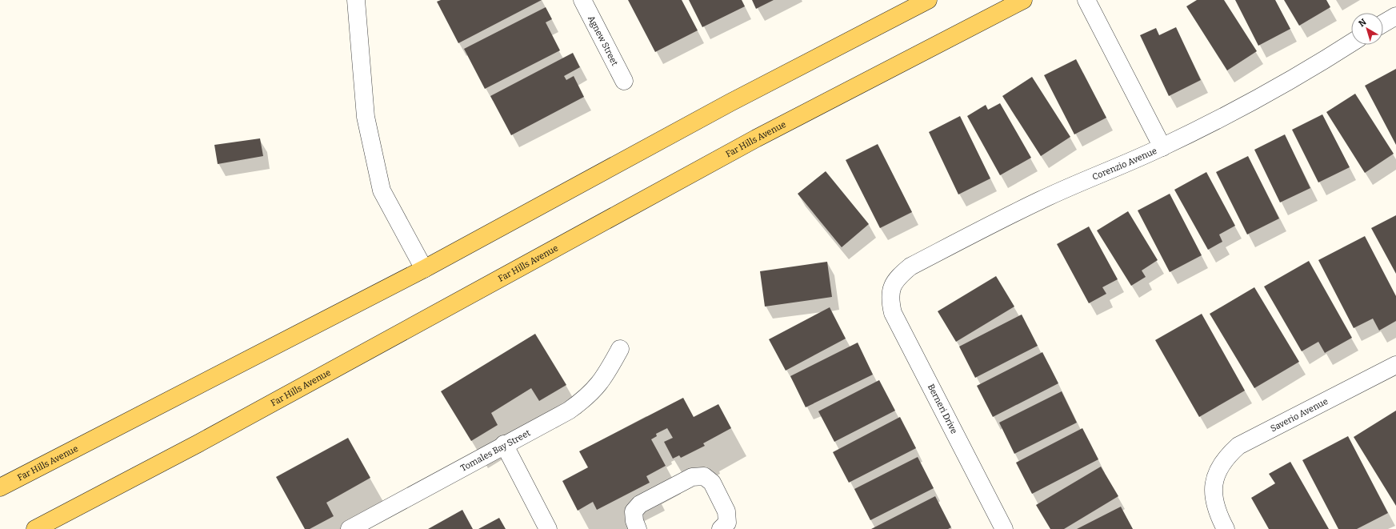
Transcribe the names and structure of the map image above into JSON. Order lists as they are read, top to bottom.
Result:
{
  "streets": {
    "main road": ["Far Hills Avenue"],
    "street": [
      "Agnew Street",
      "Corenzio Avenue",
      "Berneri Drive",
      "Saverio Avenue",
      "Tomales Bay Street"
    ]
  },
  "crossings": [
    ["Corenzio Avenue", "Berneri Drive"]
  ],
  "north": "top left"
}
